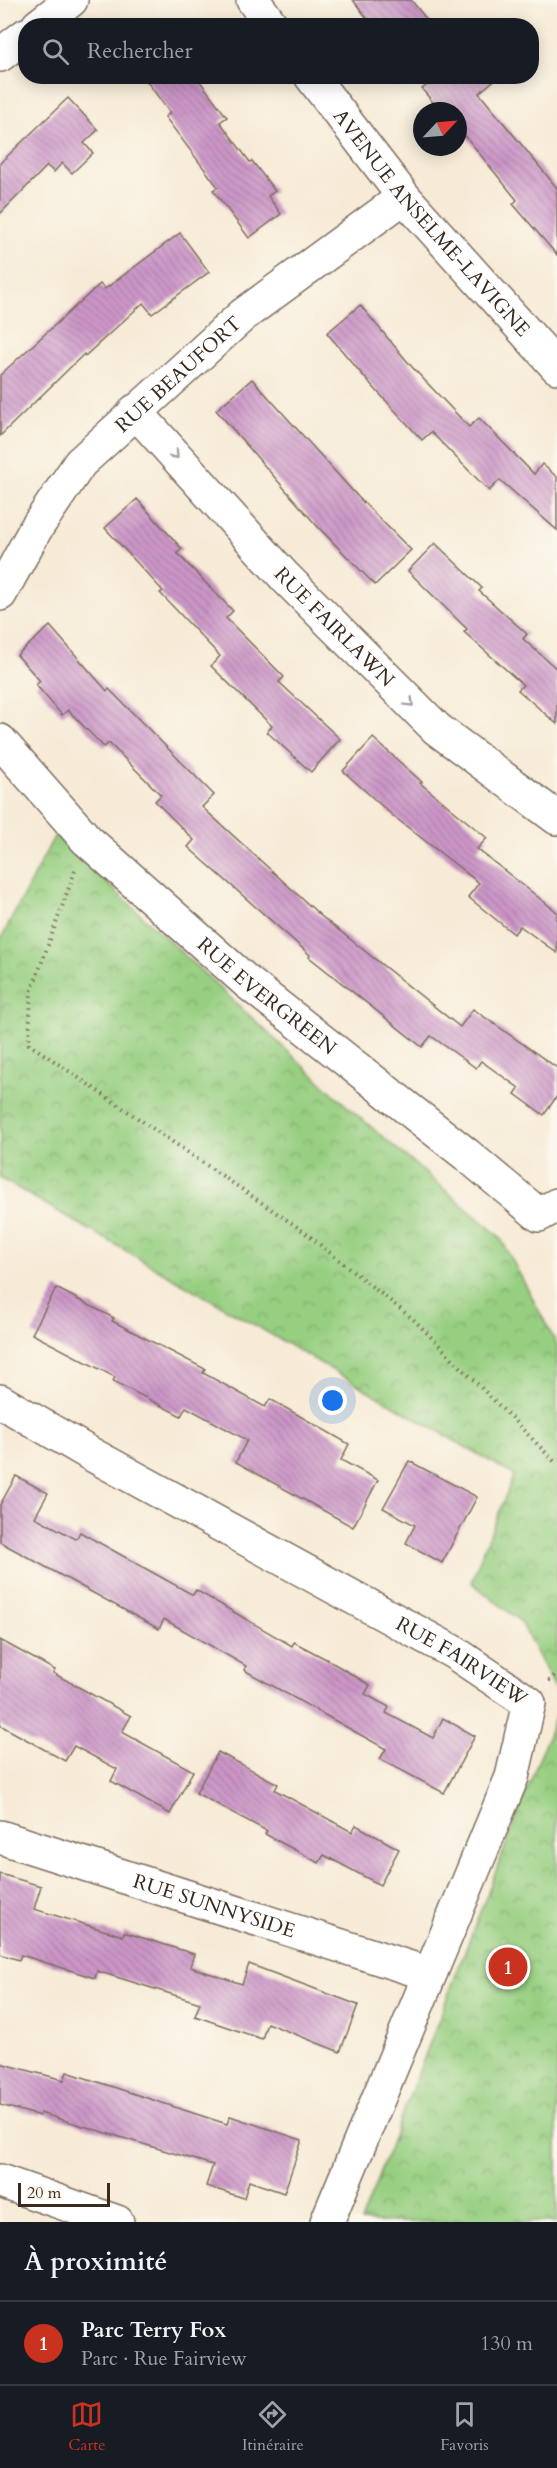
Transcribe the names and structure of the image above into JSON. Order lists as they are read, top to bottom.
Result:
{
  "streets": {
    "street": [
      "AVENUE ANSELME-LAVIGNE",
      "RUE BEAUFORT",
      "RUE FAIRLAWN",
      "RUE EVERGREEN",
      "RUE FAIRVIEW",
      "RUE SUNNYSIDE"
    ]
  },
  "crossings": [
    ["AVENUE ANSELME-LAVIGNE", "RUE BEAUFORT"],
    ["RUE BEAUFORT", "RUE FAIRLAWN"],
    ["RUE FAIRVIEW", "RUE SUNNYSIDE"]
  ],
  "one_way": ["RUE FAIRLAWN"],
  "scale_bar": "20 m",
  "north": "top right",
  "page": {
    "search": "Rechercher",
    "pins": "1",
    "scale": "20 m",
    "heading": "À proximité",
    "list": [
      {
        "mark": "1",
        "name": "Parc Terry Fox",
        "note": "Parc · Rue Fairview",
        "value": "130 m"
      }
    ],
    "nav": ["Carte", "Itinéraire", "Favoris"]
  }
}
